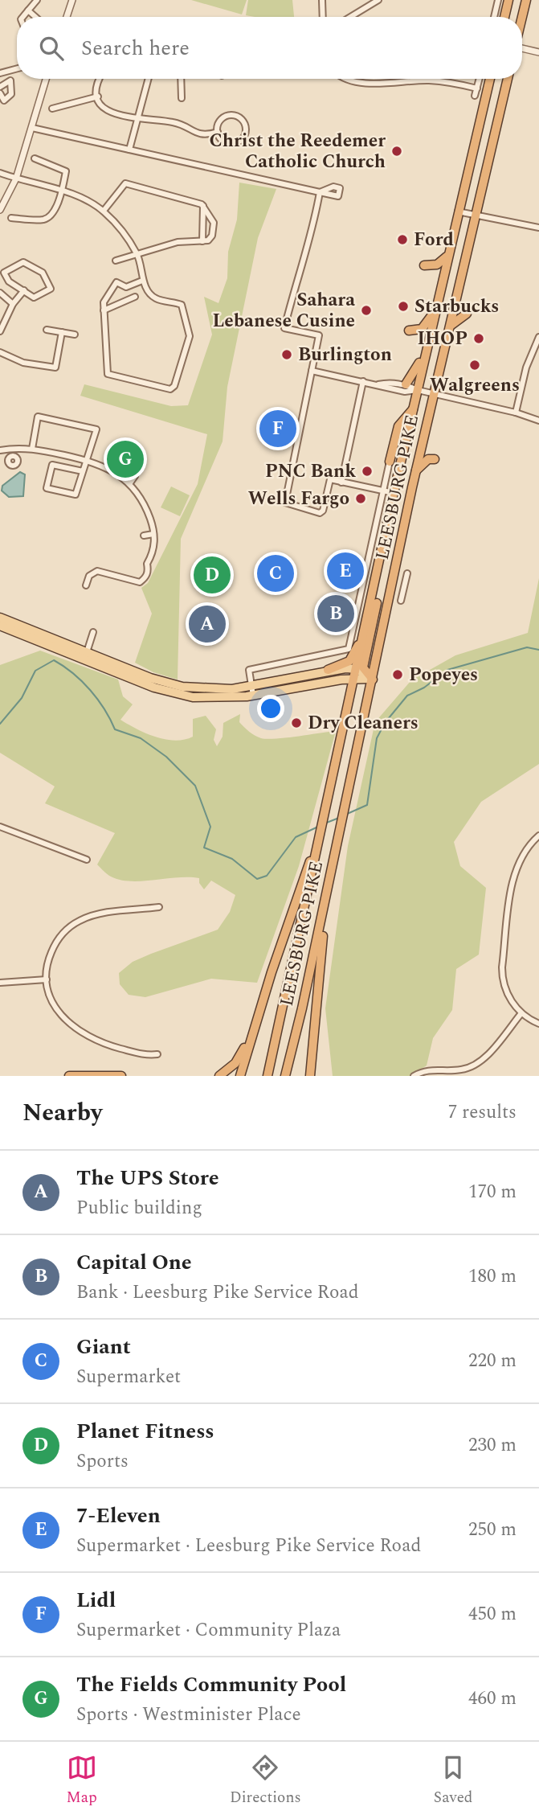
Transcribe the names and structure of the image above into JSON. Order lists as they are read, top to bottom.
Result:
{
  "streets": {
    "highway": ["LEESBURG PIKE"]
  },
  "places": [
    "Christ the Reedemer Catholic Church",
    "Ford",
    "Starbucks",
    "Sahara Lebanese Cusine",
    "IHOP",
    "Burlington",
    "Walgreens",
    "PNC Bank",
    "Wells Fargo",
    "Popeyes",
    "Dry Cleaners"
  ],
  "page": {
    "search": "Search here",
    "pins": [
      "F",
      "G",
      "E",
      "C",
      "D",
      "B",
      "A"
    ],
    "heading": ["Nearby", "7 results"],
    "list": [
      {
        "mark": "A",
        "name": "The UPS Store",
        "note": "Public building",
        "value": "170 m"
      },
      {
        "mark": "B",
        "name": "Capital One",
        "note": "Bank · Leesburg Pike Service Road",
        "value": "180 m"
      },
      {
        "mark": "C",
        "name": "Giant",
        "note": "Supermarket",
        "value": "220 m"
      },
      {
        "mark": "D",
        "name": "Planet Fitness",
        "note": "Sports",
        "value": "230 m"
      },
      {
        "mark": "E",
        "name": "7-Eleven",
        "note": "Supermarket · Leesburg Pike Service Road",
        "value": "250 m"
      },
      {
        "mark": "F",
        "name": "Lidl",
        "note": "Supermarket · Community Plaza",
        "value": "450 m"
      },
      {
        "mark": "G",
        "name": "The Fields Community Pool",
        "note": "Sports · Westminister Place",
        "value": "460 m"
      }
    ],
    "nav": ["Map", "Directions", "Saved"]
  }
}
